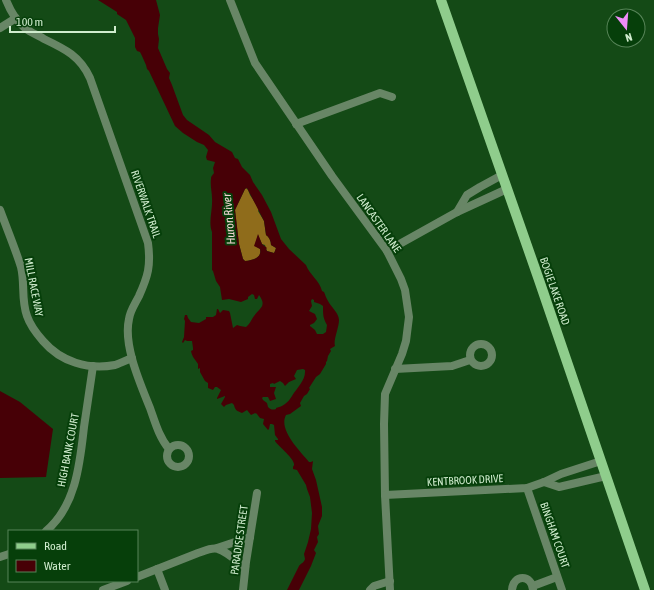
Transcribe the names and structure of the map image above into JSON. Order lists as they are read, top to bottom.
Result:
{
  "streets": {
    "main road": ["BOGIE LAKE ROAD"],
    "street": [
      "RIVERWALK TRAIL",
      "LANCASTER LANE",
      "MILL RACE WAY",
      "HIGH BANK COURT",
      "KENTBROOK DRIVE",
      "BINGHAM COURT",
      "PARADISE STREET"
    ]
  },
  "crossings": [
    ["RIVERWALK TRAIL", "MILL RACE WAY"],
    ["LANCASTER LANE", "KENTBROOK DRIVE"],
    ["MILL RACE WAY", "HIGH BANK COURT"],
    ["BOGIE LAKE ROAD", "KENTBROOK DRIVE"],
    ["KENTBROOK DRIVE", "BINGHAM COURT"]
  ],
  "water": ["Huron River"],
  "legend": ["Road", "Water"],
  "scale_bar": "100 m",
  "north": "bottom"
}
